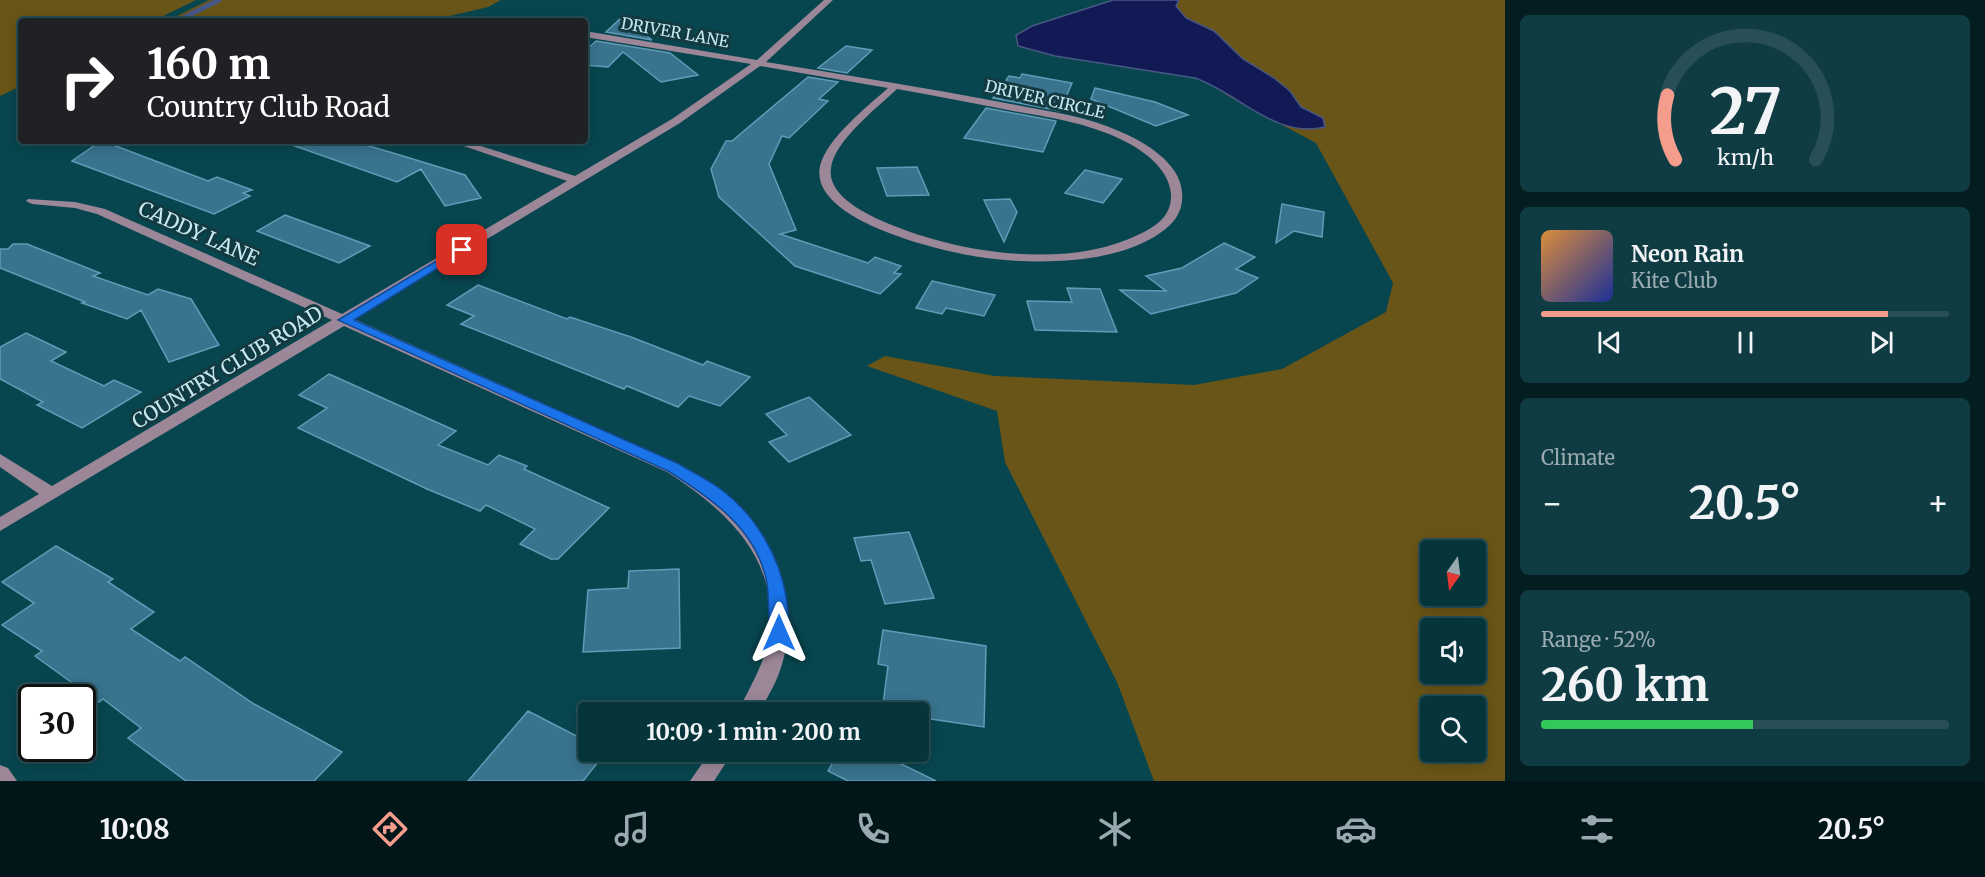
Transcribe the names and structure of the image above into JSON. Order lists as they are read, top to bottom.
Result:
{
  "streets": {
    "street": [
      "DRIVER LANE",
      "DRIVER CIRCLE",
      "CADDY LANE",
      "COUNTRY CLUB ROAD"
    ]
  },
  "crossings": [
    ["DRIVER LANE", "DRIVER CIRCLE"],
    ["DRIVER LANE", "COUNTRY CLUB ROAD"],
    ["DRIVER CIRCLE", "COUNTRY CLUB ROAD"],
    ["CADDY LANE", "COUNTRY CLUB ROAD"]
  ],
  "north": "bottom",
  "page": {
    "turn": ["160 m", "Country Club Road"],
    "song": ["Neon Rain", "Kite Club"],
    "tile": [
      "Climate",
      ["Range · 52%", "260 km"]
    ],
    "heat": ["−", "20.5°", "+"],
    "limit": "30",
    "trip": "10:09 · 1 min · 200 m",
    "tabs": ["10:08", "20.5°"],
    "gauge": ["27", "km/h"]
  }
}
